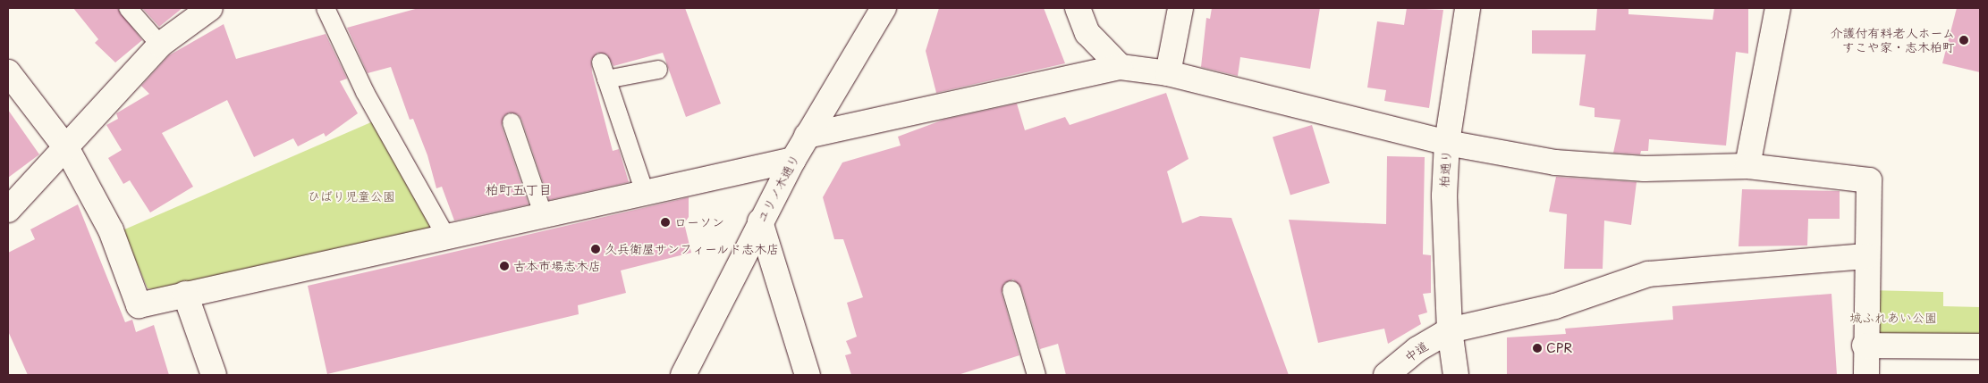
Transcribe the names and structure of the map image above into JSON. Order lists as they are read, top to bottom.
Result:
{
  "streets": {
    "street": ["柏通り", "ユリノ木通り", "中道"]
  },
  "crossings": [
    ["柏通り", "中道"]
  ],
  "districts": ["柏町五丁目"],
  "parks": ["ひばり児童公園", "城ふれあい公園"],
  "places": [
    "介護付有料老人ホーム すこや家・志木柏町",
    "ローソン",
    "久兵衛屋サンフィールド志木店",
    "古本市場志木店",
    "CPR"
  ]
}
